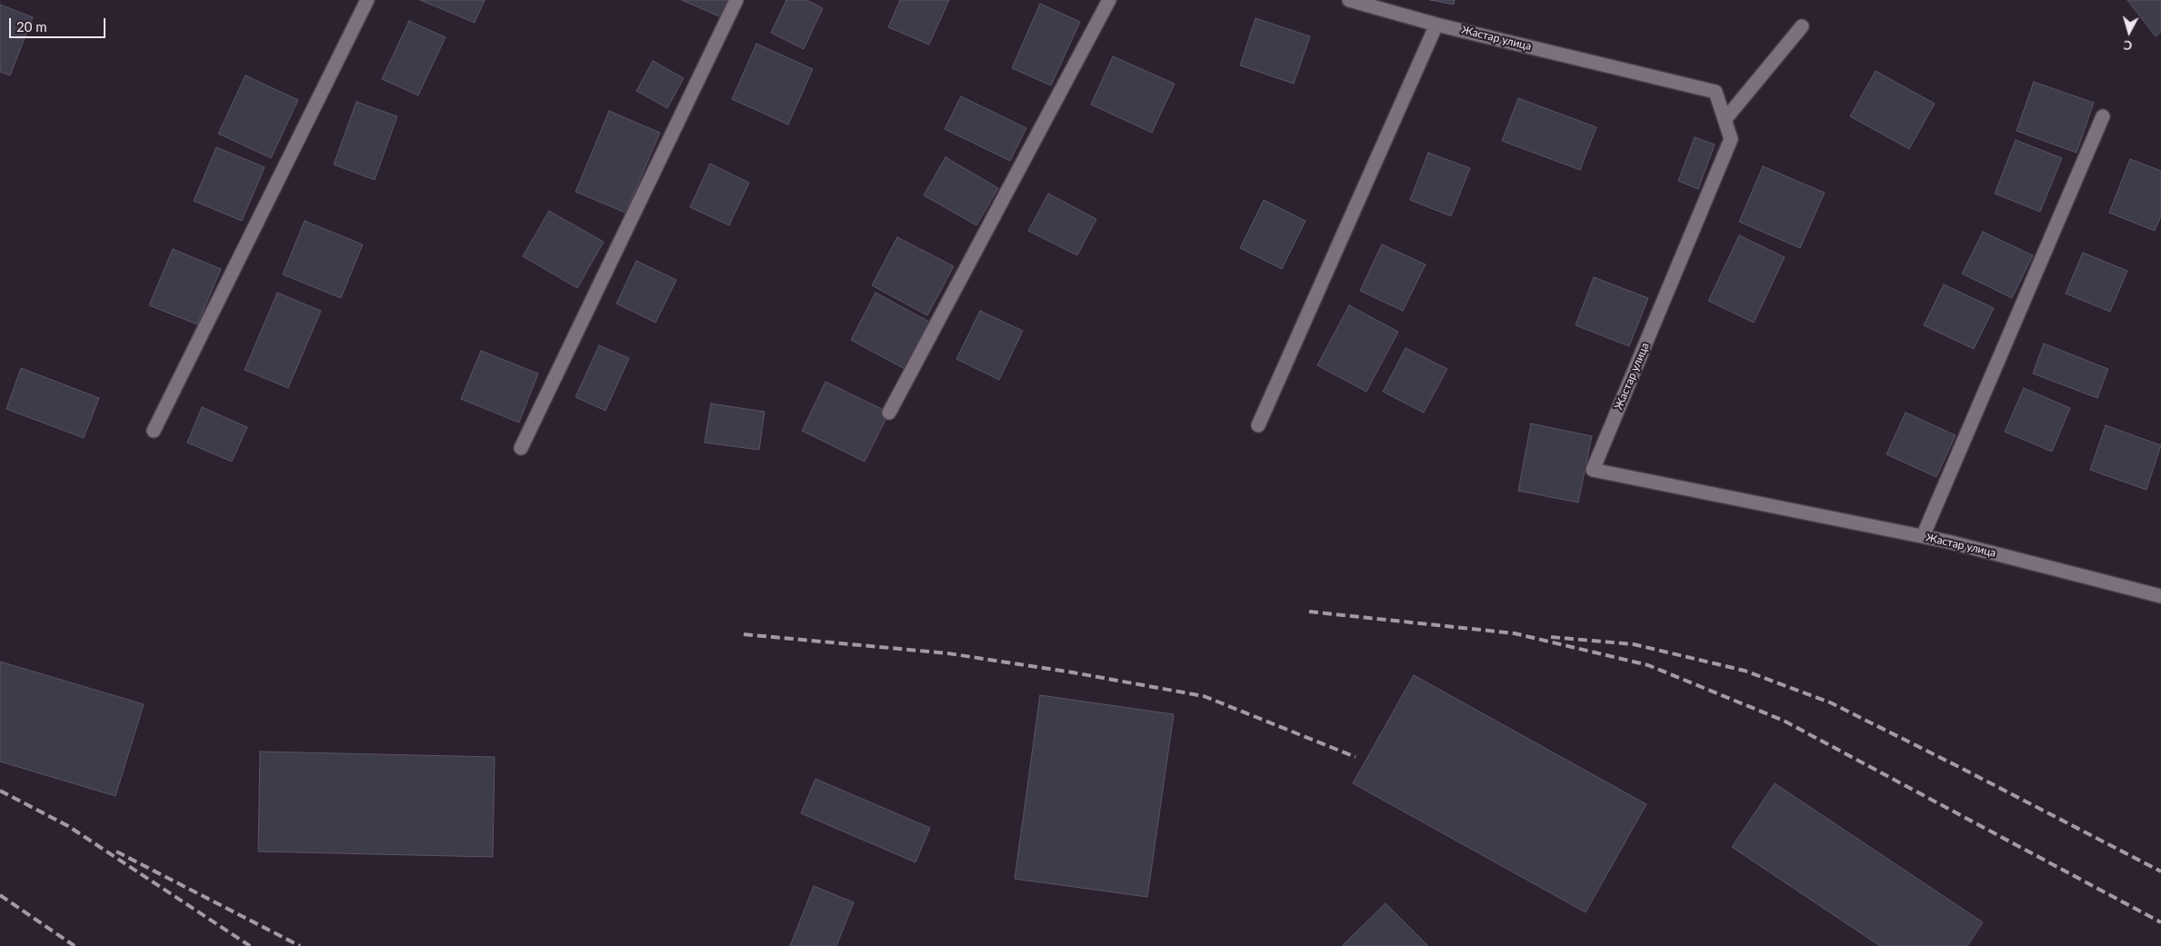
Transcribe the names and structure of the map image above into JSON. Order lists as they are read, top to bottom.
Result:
{
  "streets": {
    "street": ["Жастар улица"]
  },
  "scale_bar": "20 m",
  "north": "bottom"
}
